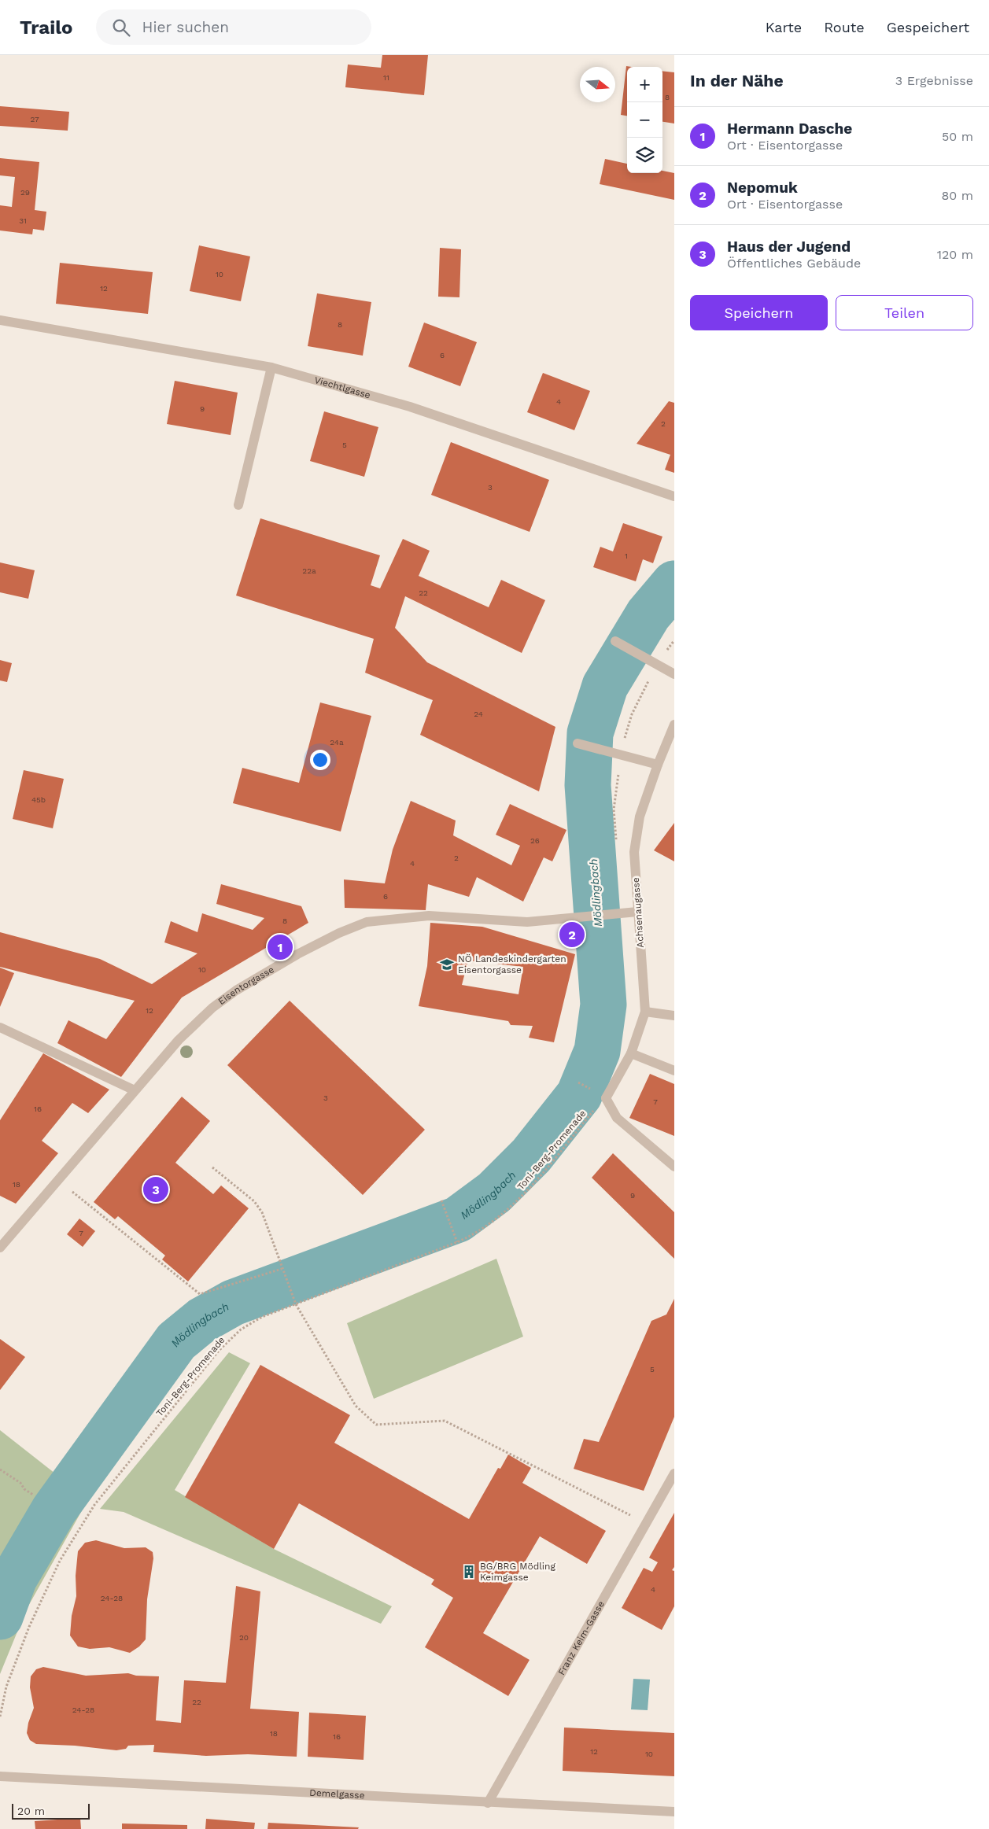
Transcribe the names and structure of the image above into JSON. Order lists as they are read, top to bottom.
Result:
{
  "streets": {
    "street": [
      "Viechtlgasse",
      "Achsenaugasse",
      "Eisentorgasse",
      "Franz Keim-Gasse",
      "Demelgasse"
    ],
    "path": ["Toni-Berg-Promenade"]
  },
  "crossings": [
    ["Achsenaugasse", "Eisentorgasse"],
    ["Achsenaugasse", "Toni-Berg-Promenade"],
    ["Franz Keim-Gasse", "Demelgasse"]
  ],
  "water": ["Mödlingbach"],
  "places": {
    "school or university": ["NÖ Landeskindergarten Eisentorgasse"],
    "building": ["BG/BRG Mödling Keimgasse"]
  },
  "house_numbers": [
    "11",
    "8",
    "27",
    "29",
    "31",
    "10",
    "12",
    "8",
    "6",
    "4",
    "9",
    "2",
    "5",
    "3",
    "1",
    "22a",
    "22",
    "24",
    "24a",
    "45b",
    "26",
    "2",
    "4",
    "6",
    "8",
    "10",
    "12",
    "3",
    "7",
    "16",
    "18",
    "9",
    "7",
    "5",
    "4",
    "24-28",
    "20",
    "22",
    "24-28",
    "18",
    "16",
    "12",
    "10"
  ],
  "scale_bar": "20 m",
  "north": "right",
  "page": {
    "header": "Trailo",
    "search": "Hier suchen",
    "nav": ["Karte", "Route", "Gespeichert"],
    "heading": ["In der Nähe", "3 Ergebnisse"],
    "map_buttons": ["+", "−"],
    "list": [
      {
        "mark": "1",
        "name": "Hermann Dasche",
        "note": "Ort · Eisentorgasse",
        "value": "50 m"
      },
      {
        "mark": "2",
        "name": "Nepomuk",
        "note": "Ort · Eisentorgasse",
        "value": "80 m"
      },
      {
        "mark": "3",
        "name": "Haus der Jugend",
        "note": "Öffentliches Gebäude",
        "value": "120 m"
      }
    ],
    "buttons": ["Speichern", "Teilen"],
    "pins": ["2", "1", "3"],
    "scale": "20 m"
  }
}
